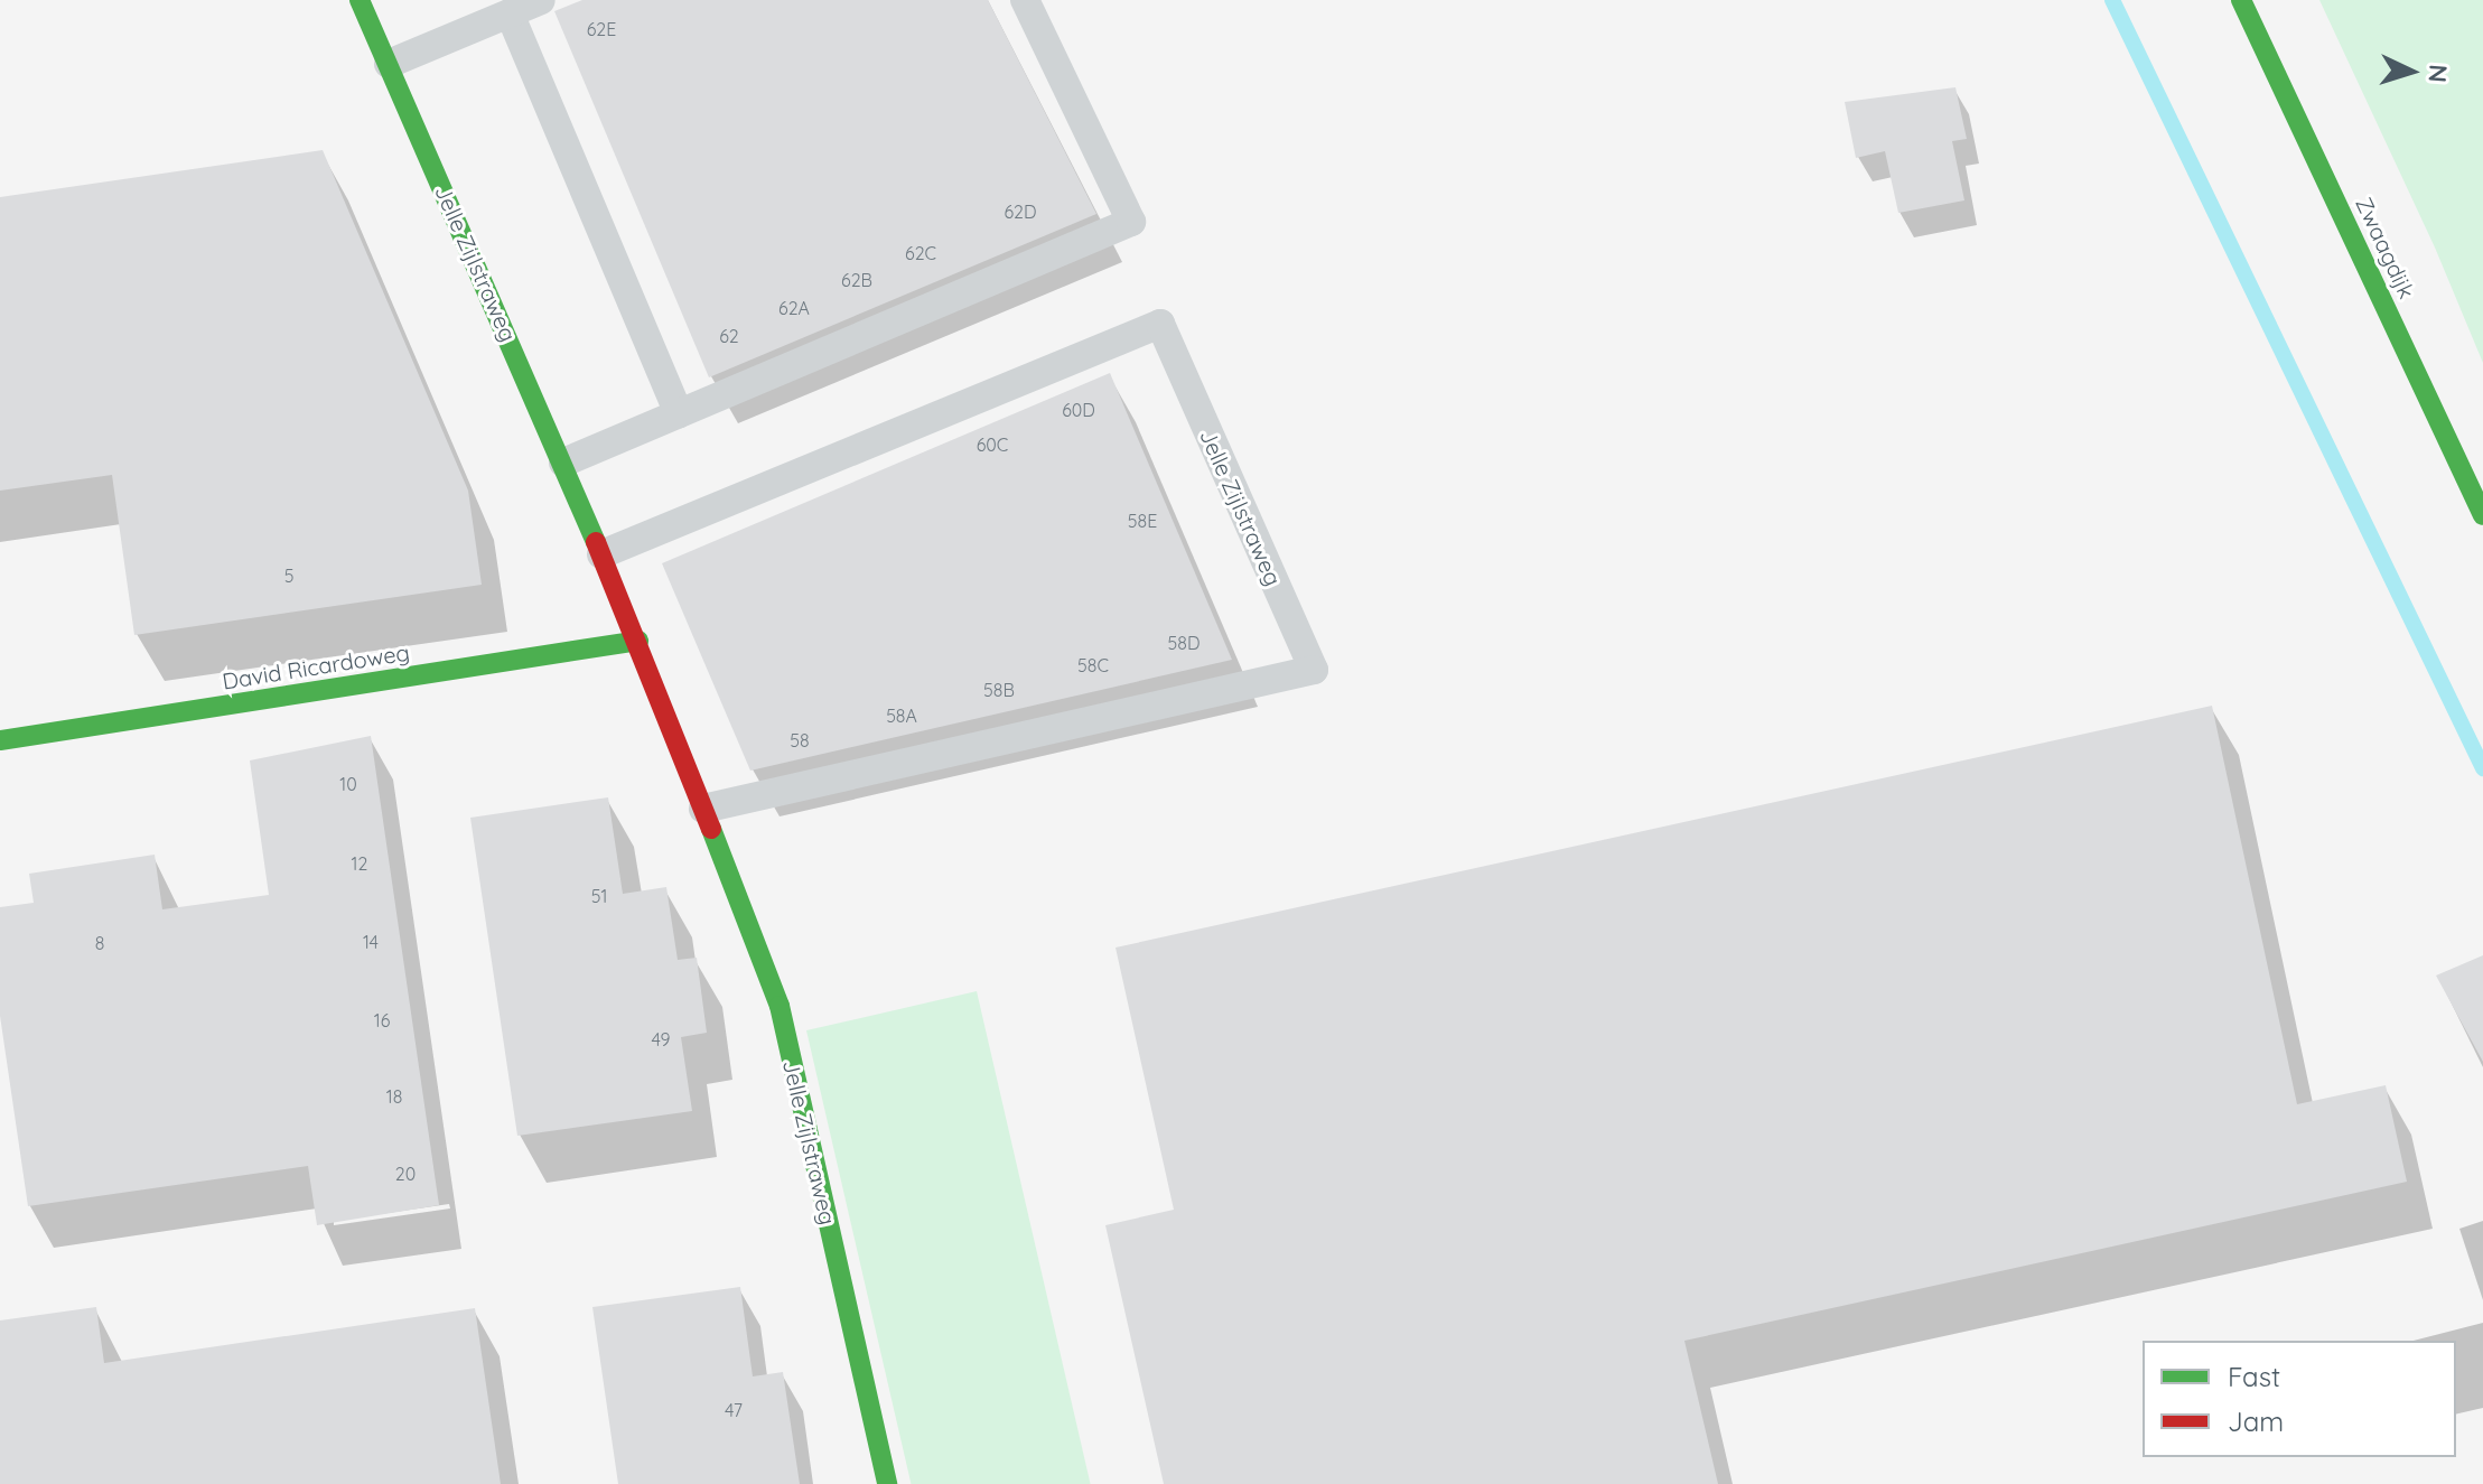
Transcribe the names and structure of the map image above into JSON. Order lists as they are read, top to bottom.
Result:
{
  "streets": {
    "street": ["Zwaagdijk", "Jelle Zijlstraweg", "David Ricardoweg"]
  },
  "crossings": [
    ["Jelle Zijlstraweg", "David Ricardoweg"]
  ],
  "house_numbers": [
    "62E",
    "62D",
    "62C",
    "62B",
    "62A",
    "62",
    "60D",
    "60C",
    "58E",
    "5",
    "58D",
    "58C",
    "58B",
    "58A",
    "58",
    "10",
    "12",
    "51",
    "14",
    "8",
    "16",
    "49",
    "18",
    "20",
    "47"
  ],
  "legend": ["Fast", "Jam"],
  "north": "right"
}
